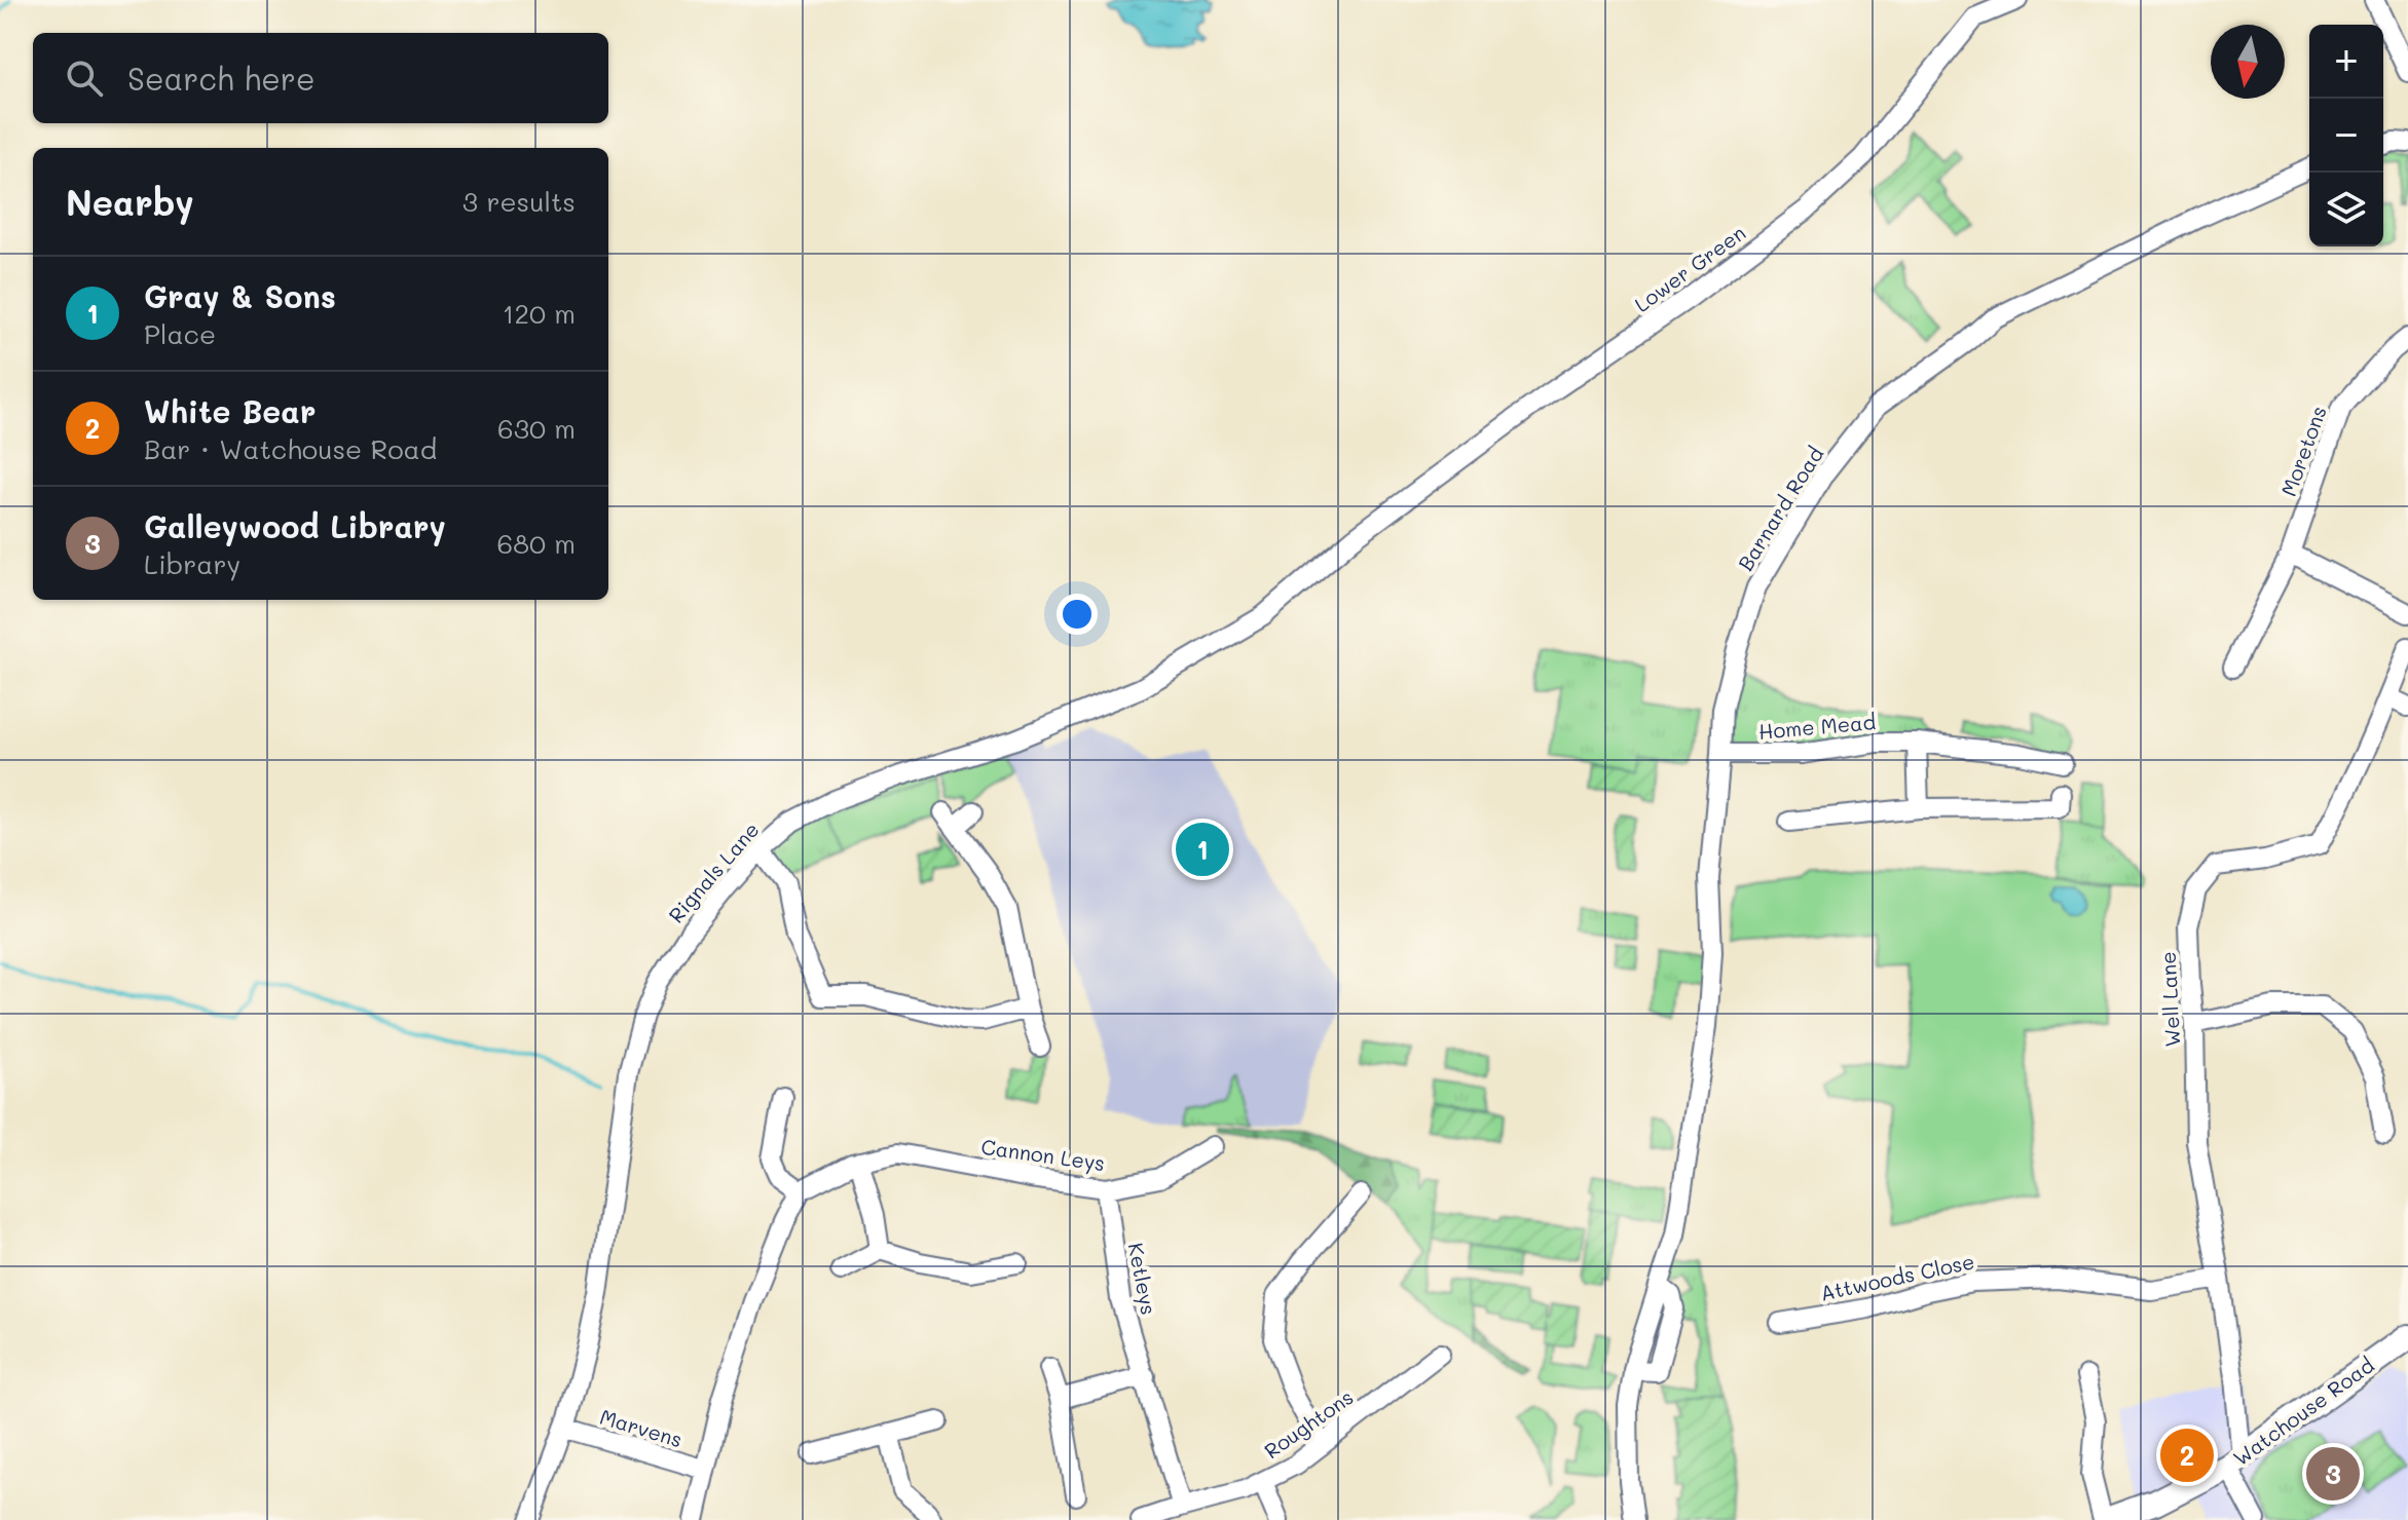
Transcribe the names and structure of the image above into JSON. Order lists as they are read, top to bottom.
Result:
{
  "streets": {
    "street": [
      "Lower Green",
      "Moretons",
      "Barnard Road",
      "Home Mead",
      "Rignals Lane",
      "Well Lane",
      "Cannon Leys",
      "Attwoods Close",
      "Ketleys",
      "Watchouse Road",
      "Roughtons",
      "Marvens"
    ]
  },
  "crossings": [
    ["Lower Green", "Rignals Lane"],
    ["Barnard Road", "Home Mead"],
    ["Rignals Lane", "Marvens"],
    ["Well Lane", "Attwoods Close"],
    ["Well Lane", "Watchouse Road"],
    ["Cannon Leys", "Ketleys"],
    ["Ketleys", "Roughtons"]
  ],
  "north": "bottom",
  "page": {
    "map_buttons": ["+", "−"],
    "search": "Search here",
    "heading": ["Nearby", "3 results"],
    "list": [
      {
        "mark": "1",
        "name": "Gray & Sons",
        "note": "Place",
        "value": "120 m"
      },
      {
        "mark": "2",
        "name": "White Bear",
        "note": "Bar · Watchouse Road",
        "value": "630 m"
      },
      {
        "mark": "3",
        "name": "Galleywood Library",
        "note": "Library",
        "value": "680 m"
      }
    ],
    "pins": ["1", "2", "3"]
  }
}
